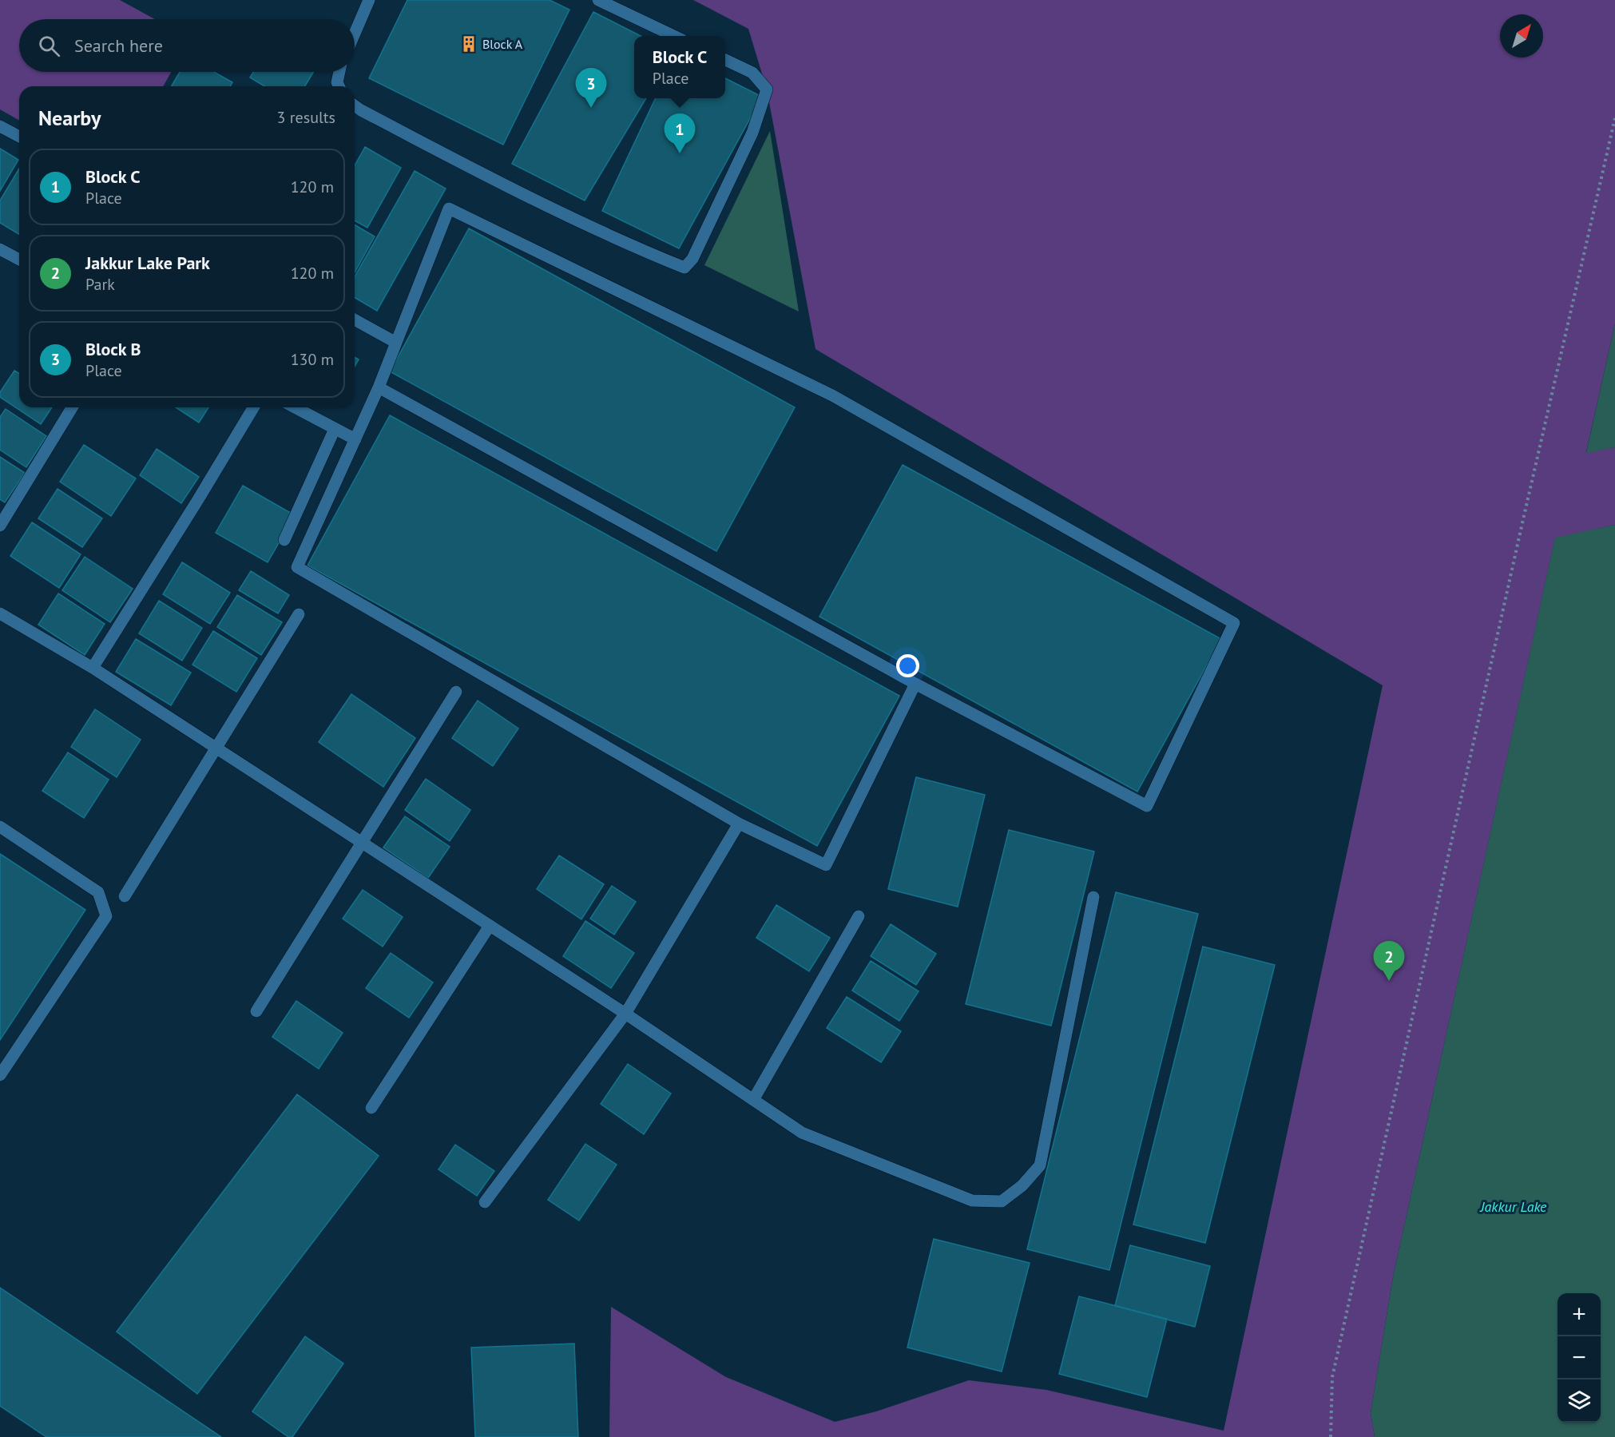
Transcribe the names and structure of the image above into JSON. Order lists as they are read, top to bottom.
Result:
{
  "water": ["Jakkur Lake"],
  "places": {
    "building": ["Block A"]
  },
  "north": "top right",
  "page": {
    "search": "Search here",
    "popup": ["Block C", "Place"],
    "pins": ["3", "1", "2"],
    "heading": ["Nearby", "3 results"],
    "list": [
      {
        "mark": "1",
        "name": "Block C",
        "note": "Place",
        "value": "120 m"
      },
      {
        "mark": "2",
        "name": "Jakkur Lake Park",
        "note": "Park",
        "value": "120 m"
      },
      {
        "mark": "3",
        "name": "Block B",
        "note": "Place",
        "value": "130 m"
      }
    ],
    "map_buttons": ["+", "−"]
  }
}
